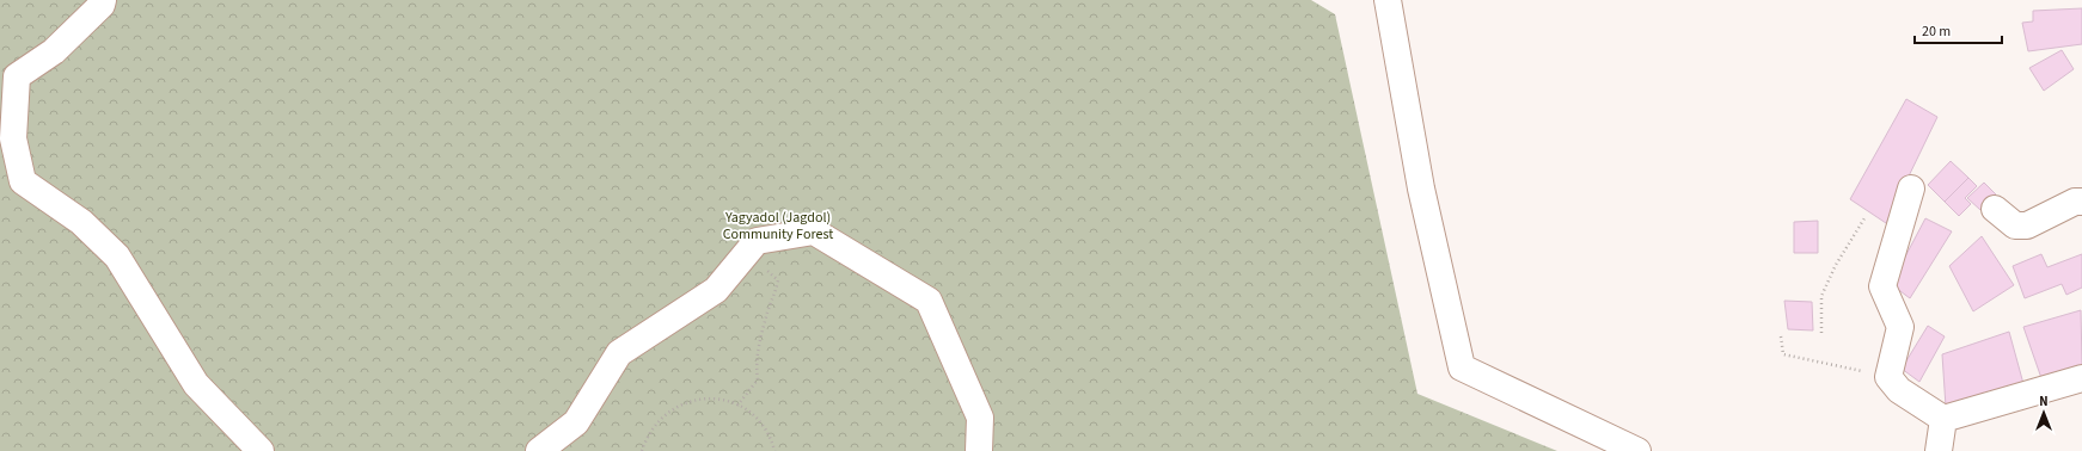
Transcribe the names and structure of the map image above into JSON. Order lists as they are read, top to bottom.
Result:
{
  "parks": ["Yagyadol (Jagdol) Community Forest"],
  "scale_bar": "20 m",
  "north": "top"
}
